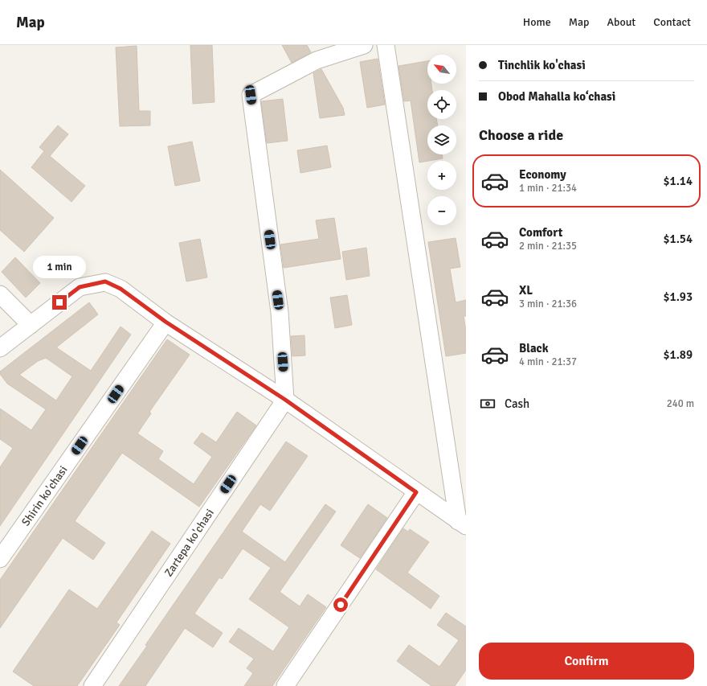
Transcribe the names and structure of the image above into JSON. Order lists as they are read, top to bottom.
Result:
{
  "streets": {
    "street": ["Shirin ko'chasi", "Zartepa ko'chasi"]
  },
  "north": "top left",
  "page": {
    "header": "Map",
    "nav": [
      "Home",
      "Map",
      "About",
      "Contact"
    ],
    "banner": ["Tinchlik ko'chasi", "Obod Mahalla ko‘chasi"],
    "map_buttons": ["+", "−"],
    "heading": "Choose a ride",
    "list": [
      {
        "name": "Economy",
        "note": "1 min · 21:34",
        "value": "$1.14"
      },
      {
        "name": "Comfort",
        "note": "2 min · 21:35",
        "value": "$1.54"
      },
      {
        "name": "XL",
        "note": "3 min · 21:36",
        "value": "$1.93"
      },
      {
        "name": "Black",
        "note": "4 min · 21:37",
        "value": "$1.89"
      }
    ],
    "bubble": "1 min",
    "pay": ["Cash", "240 m"],
    "buttons": "Confirm"
  }
}
